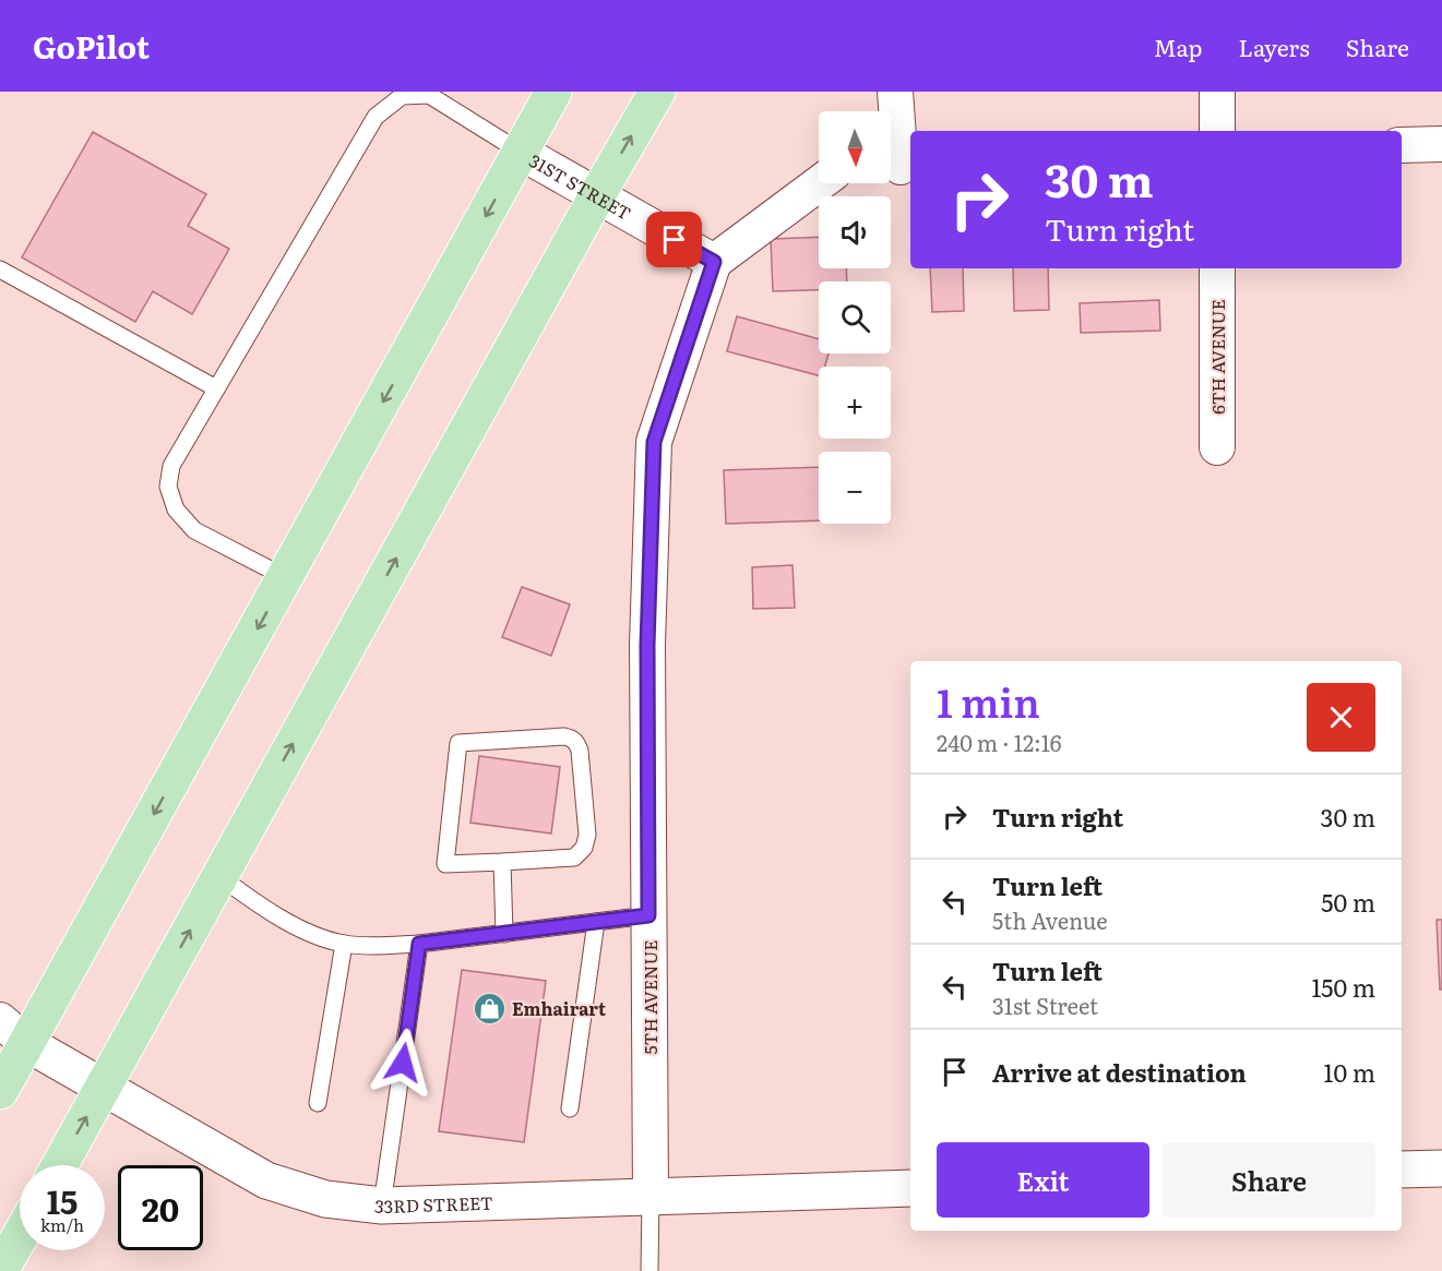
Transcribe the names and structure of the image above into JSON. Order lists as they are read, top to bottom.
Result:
{
  "streets": {
    "street": [
      "31ST STREET",
      "6TH AVENUE",
      "5TH AVENUE",
      "33RD STREET"
    ]
  },
  "crossings": [
    ["31ST STREET", "5TH AVENUE"],
    ["5TH AVENUE", "33RD STREET"]
  ],
  "places": {
    "shop": ["Emhairart"]
  },
  "north": "bottom",
  "page": {
    "header": "GoPilot",
    "nav": ["Map", "Layers", "Share"],
    "map_buttons": ["+", "−"],
    "turn": ["30 m", "Turn right"],
    "heading": ["1 min", "240 m · 12:16"],
    "list": [
      {
        "name": "Turn right",
        "value": "30 m"
      },
      {
        "name": "Turn left",
        "note": "5th Avenue",
        "value": "50 m"
      },
      {
        "name": "Turn left",
        "note": "31st Street",
        "value": "150 m"
      },
      {
        "name": "Arrive at destination",
        "value": "10 m"
      }
    ],
    "buttons": ["Exit", "Share"],
    "speed": "15 km/h",
    "limit": "20"
  }
}
